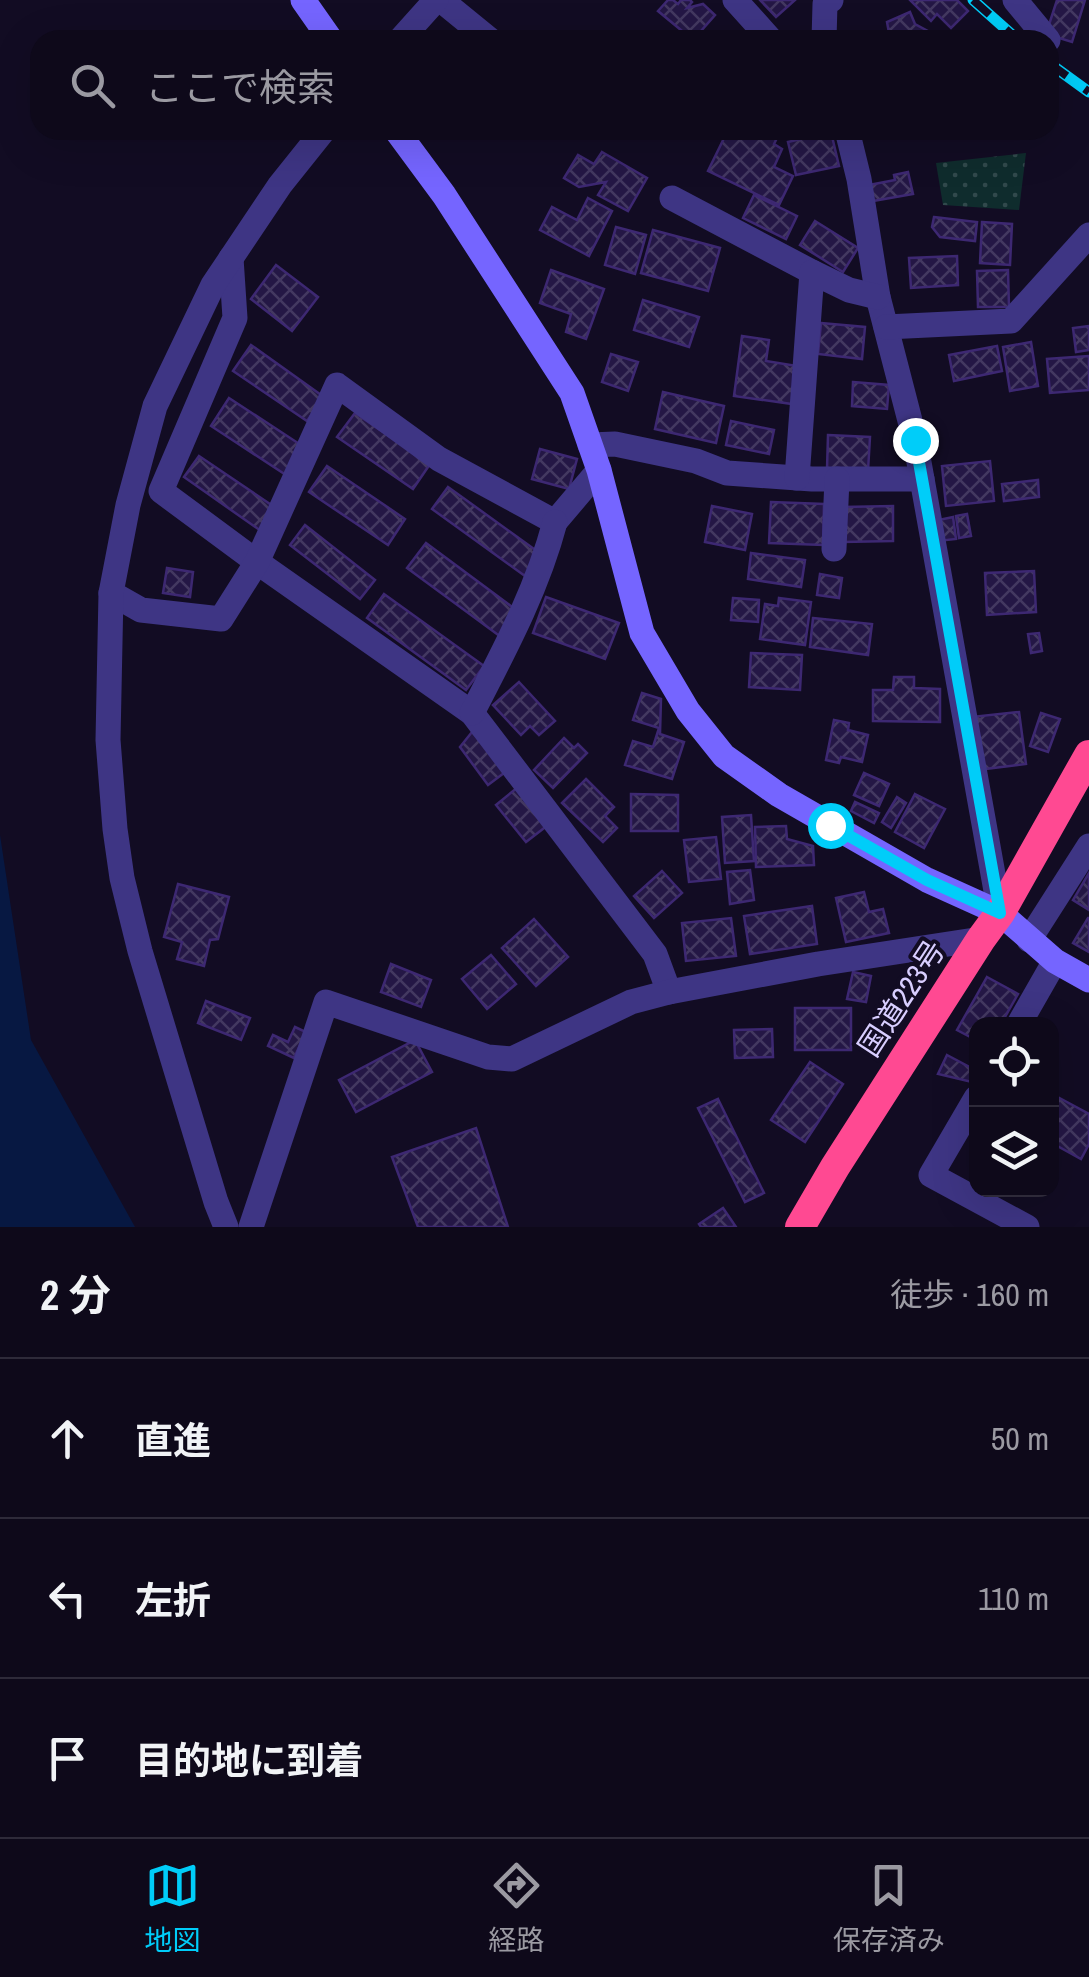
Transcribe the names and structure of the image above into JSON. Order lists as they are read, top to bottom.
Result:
{
  "streets": {
    "highway": ["国道223号"]
  },
  "page": {
    "search": "ここで検索",
    "heading": ["2 分", "徒歩 · 160 m"],
    "list": [
      ["直進", "50 m"],
      ["左折", "110 m"],
      "目的地に到着"
    ],
    "nav": ["地図", "経路", "保存済み"]
  }
}
